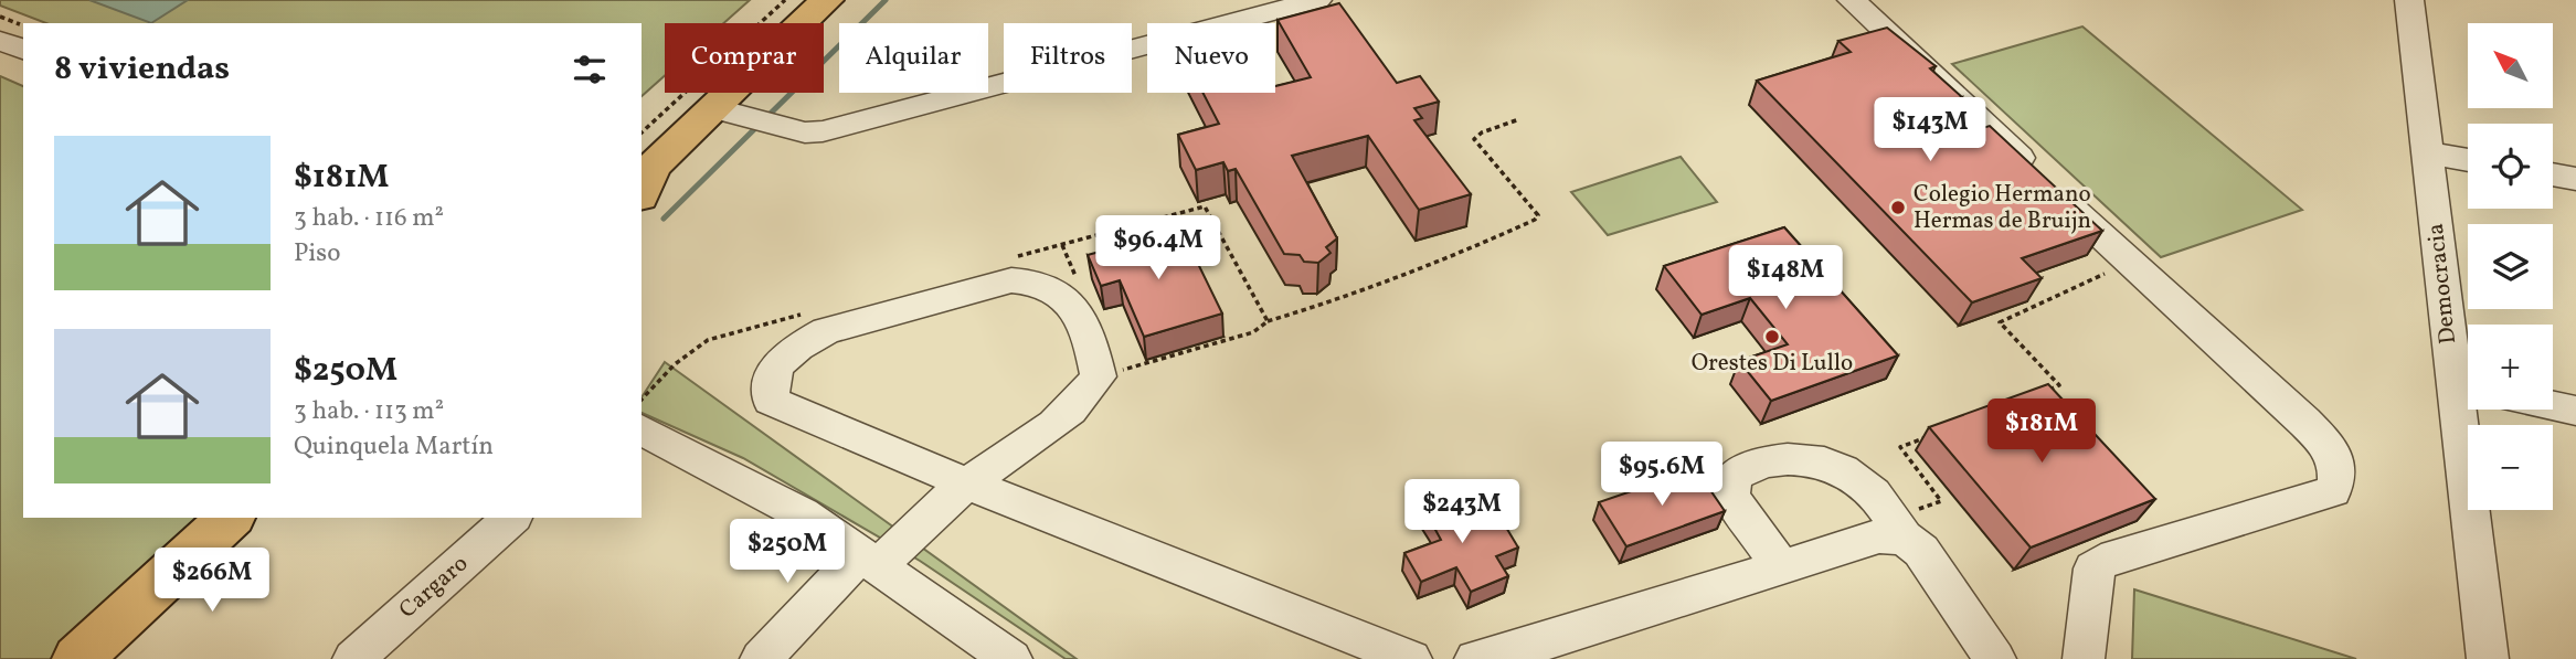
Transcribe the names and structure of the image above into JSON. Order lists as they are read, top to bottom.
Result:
{
  "streets": {
    "street": ["Democracia", "Cargaro"]
  },
  "places": ["Colegio Hermano Hermas de Bruijn", "Orestes Di Lullo"],
  "north": "top left",
  "page": {
    "map_buttons": ["+", "−"],
    "chip": [
      "Comprar",
      "Alquilar",
      "Filtros",
      "Nuevo"
    ],
    "heading": "8 viviendas",
    "price": [
      "$143M",
      "$96.4M",
      "$148M",
      "$181M",
      "$95.6M",
      "$243M",
      "$250M",
      "$266M"
    ],
    "list": [
      {
        "name": "$181M",
        "note": "3 hab. · 116 m² · Piso"
      },
      {
        "name": "$250M",
        "note": "3 hab. · 113 m² · Quinquela Martín"
      }
    ]
  }
}
